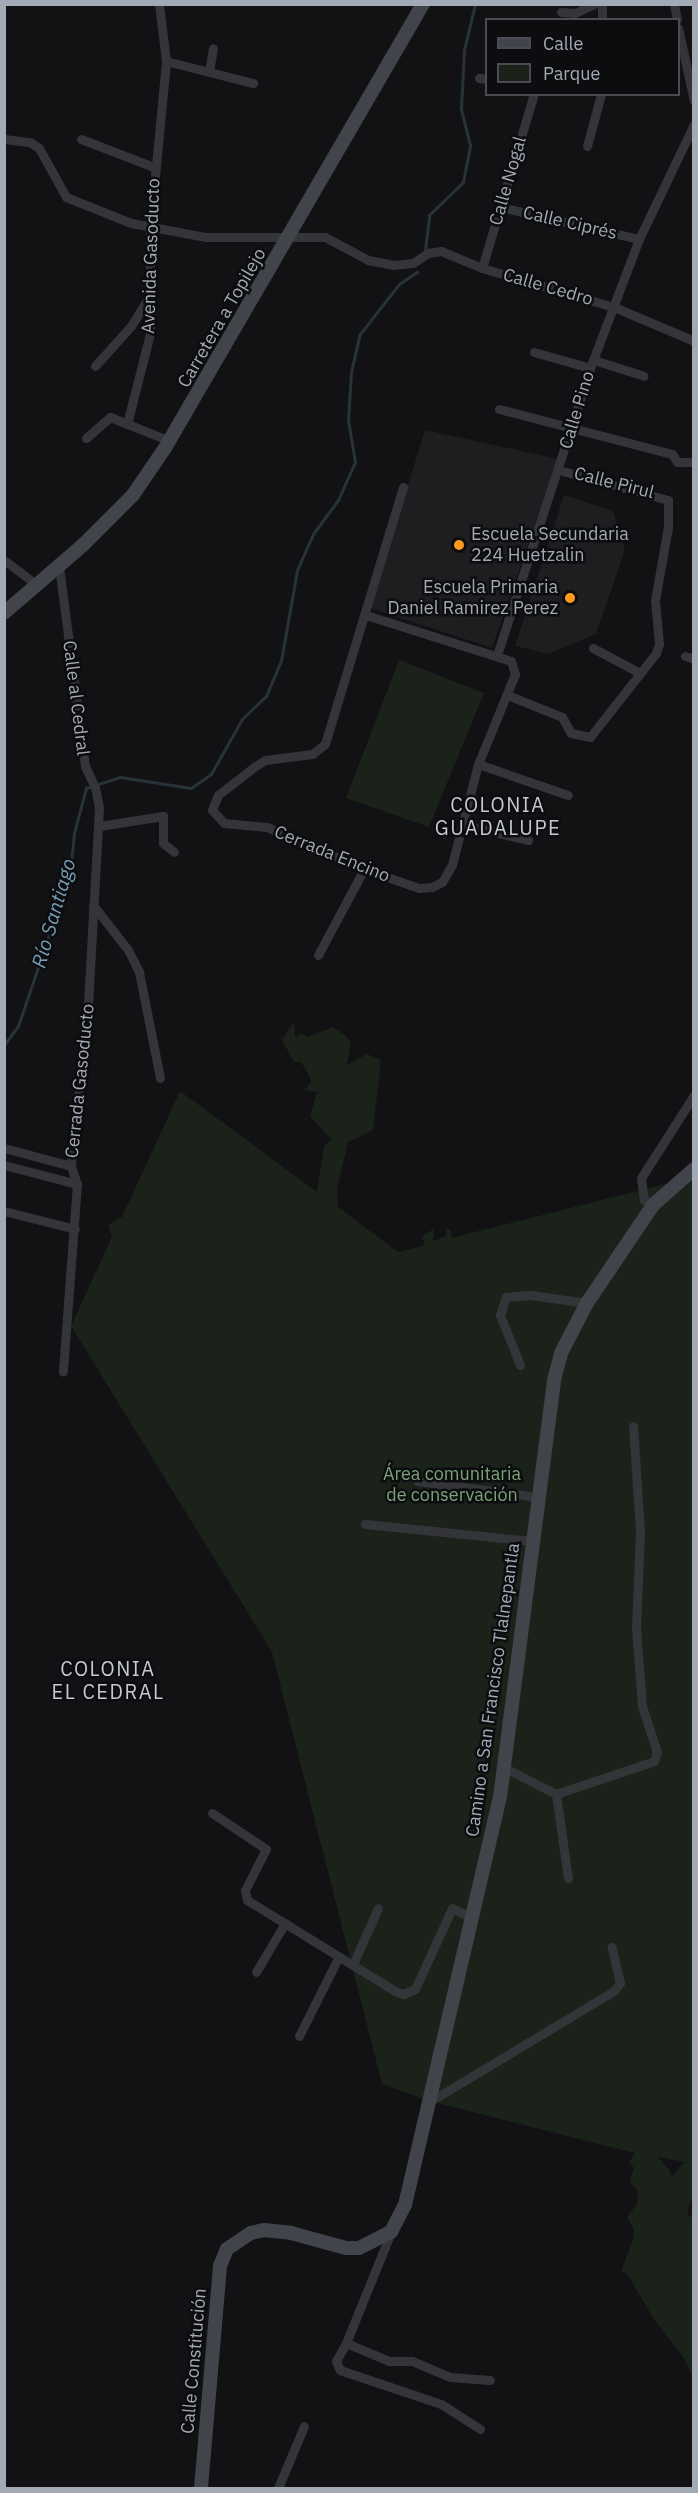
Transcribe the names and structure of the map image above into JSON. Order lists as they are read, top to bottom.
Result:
{
  "streets": {
    "street": [
      "Calle Nogal",
      "Calle Ciprés",
      "Avenida Gasoducto",
      "Calle Cedro",
      "Carretera a Topilejo",
      "Calle Pino",
      "Calle Pirul",
      "Calle al Cedral",
      "Cerrada Encino",
      "Cerrada Gasoducto",
      "Camino a San Francisco Tlalnepantla",
      "Calle Constitución"
    ]
  },
  "crossings": [
    ["Calle Nogal", "Calle Ciprés"],
    ["Calle Nogal", "Calle Cedro"],
    ["Calle Ciprés", "Calle Pino"],
    ["Avenida Gasoducto", "Calle Cedro"],
    ["Calle Cedro", "Carretera a Topilejo"],
    ["Calle Cedro", "Calle Pino"],
    ["Carretera a Topilejo", "Calle al Cedral"],
    ["Calle Pino", "Calle Pirul"],
    ["Calle al Cedral", "Cerrada Gasoducto"],
    ["Camino a San Francisco Tlalnepantla", "Calle Constitución"]
  ],
  "districts": ["COLONIA GUADALUPE", "COLONIA EL CEDRAL"],
  "water": ["Río Santiago"],
  "parks": ["Área comunitaria de conservación"],
  "places": ["Escuela Secundaria 224 Huetzalin", "Escuela Primaria Daniel Ramirez Perez"],
  "legend": ["Calle", "Parque"]
}
